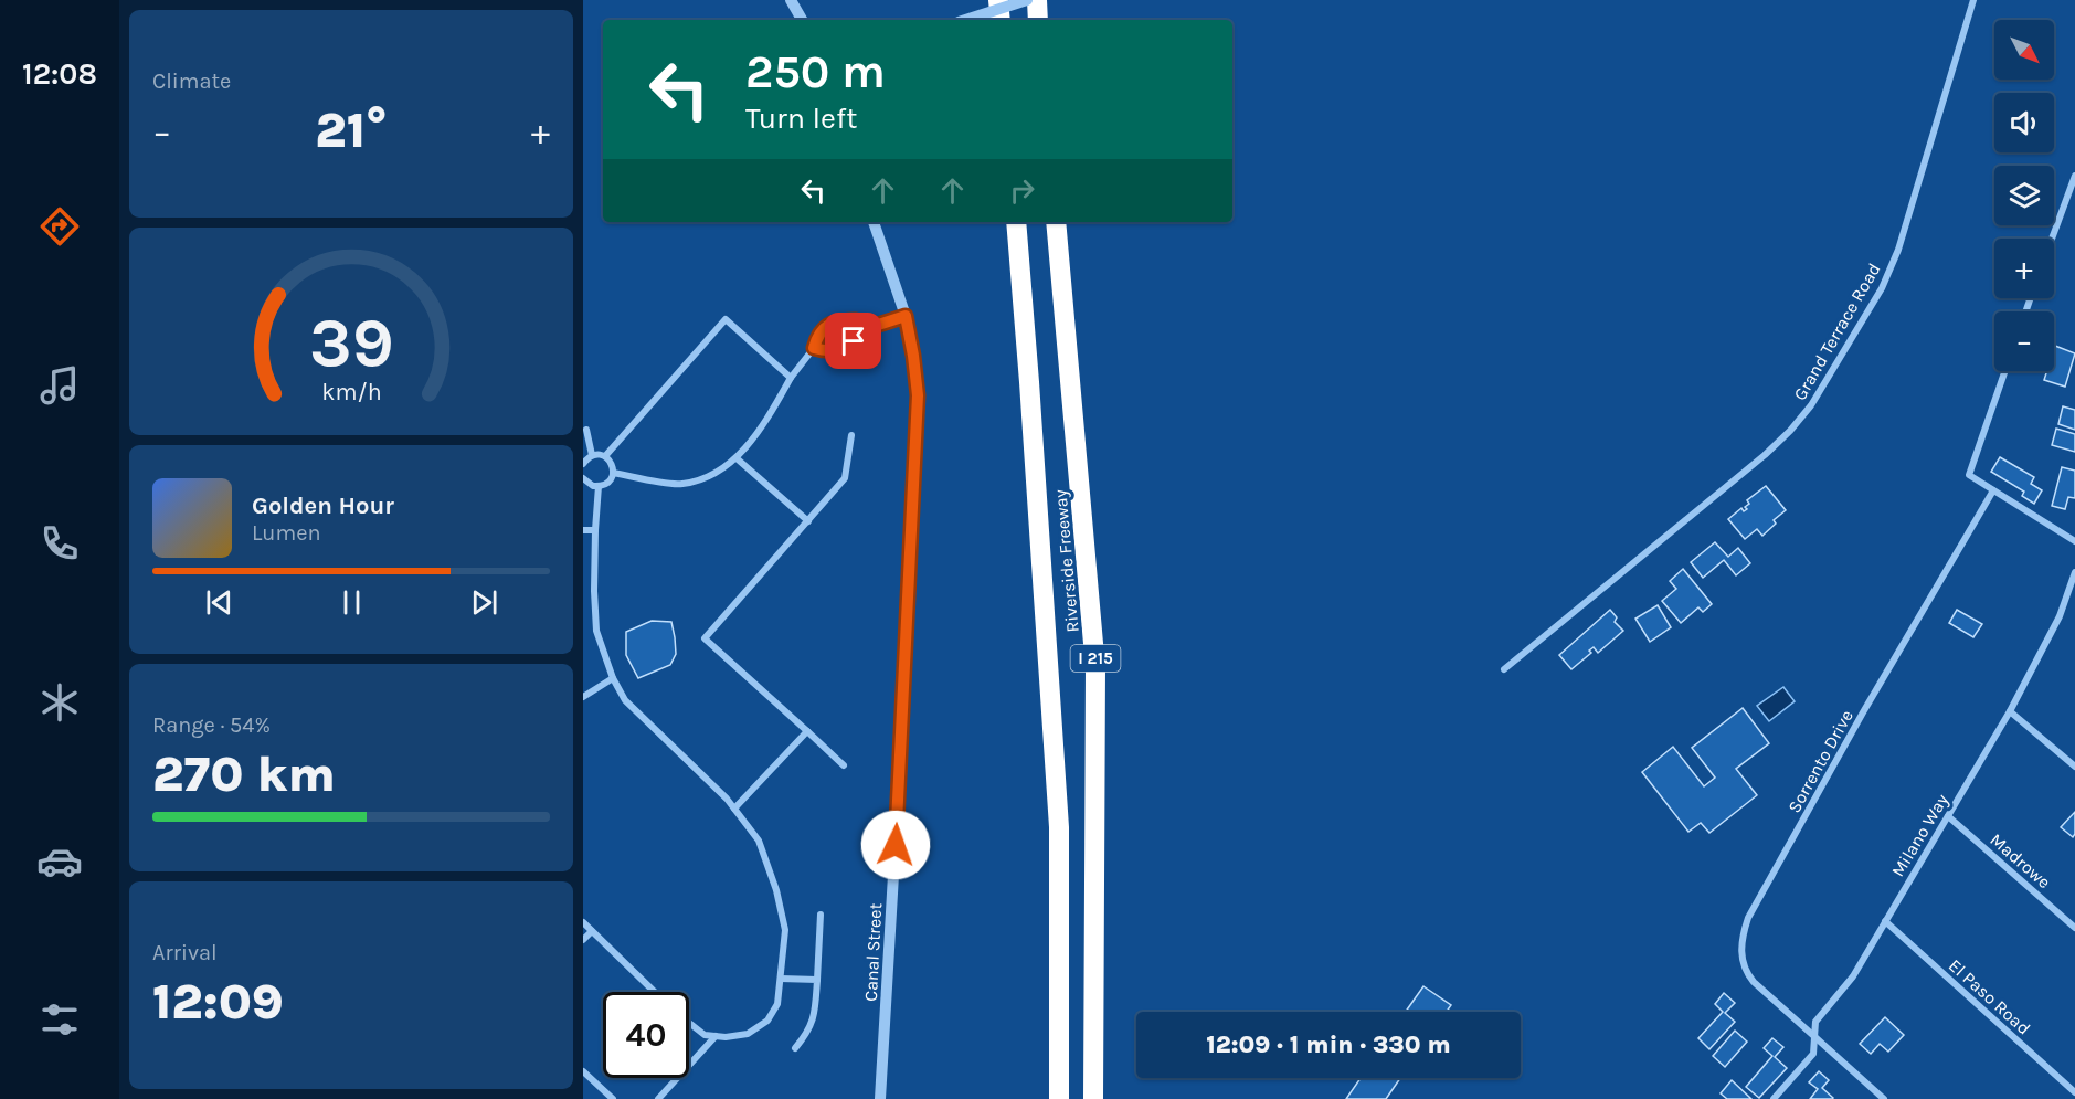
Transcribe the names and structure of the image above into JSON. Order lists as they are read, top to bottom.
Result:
{
  "streets": {
    "highway": ["Riverside Freeway", "I 215"],
    "street": [
      "Grand Terrace Road",
      "Sorrento Drive",
      "Milano Way",
      "Madrowe",
      "Canal Street",
      "El Paso Road"
    ]
  },
  "crossings": [
    ["Sorrento Drive", "Milano Way"],
    ["Milano Way", "Madrowe"],
    ["Milano Way", "El Paso Road"]
  ],
  "north": "bottom right",
  "page": {
    "tabs": "12:08",
    "tile": [
      "Climate",
      ["Range · 54%", "270 km"],
      ["Arrival", "12:09"]
    ],
    "map_buttons": ["+", "−"],
    "turn": ["250 m", "Turn left"],
    "heat": ["−", "21°", "+"],
    "song": ["Golden Hour", "Lumen"],
    "limit": "40",
    "trip": "12:09 · 1 min · 330 m",
    "gauge": ["39", "km/h"]
  }
}
